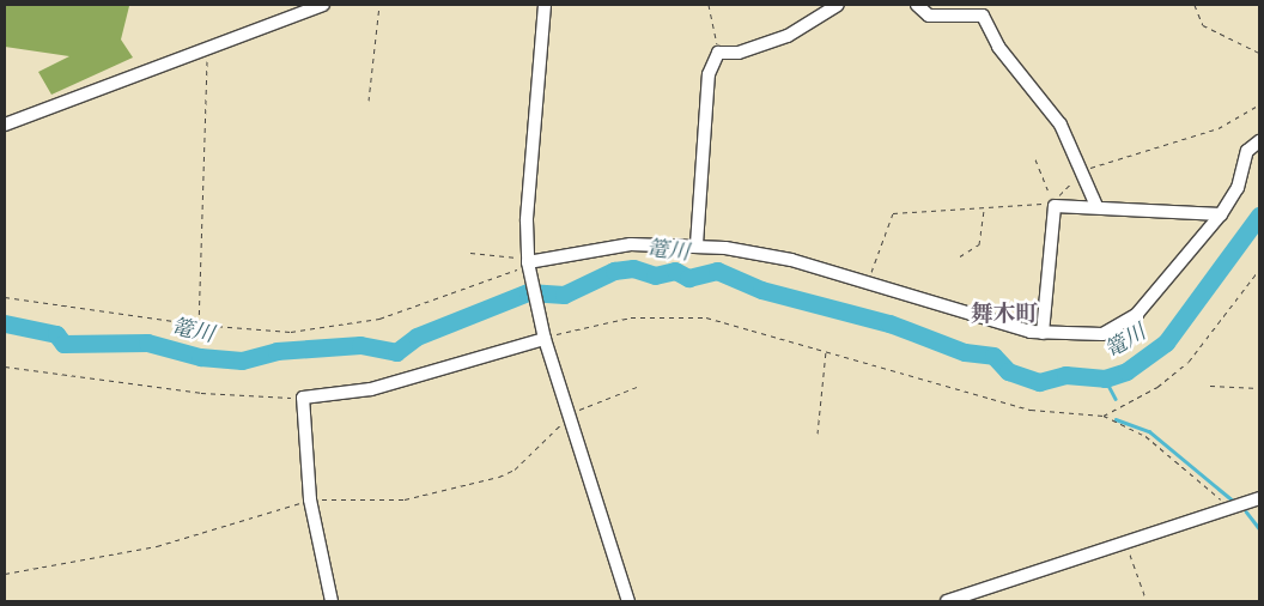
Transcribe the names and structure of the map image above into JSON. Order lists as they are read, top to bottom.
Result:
{
  "districts": ["舞木町"],
  "water": ["篭川"]
}
